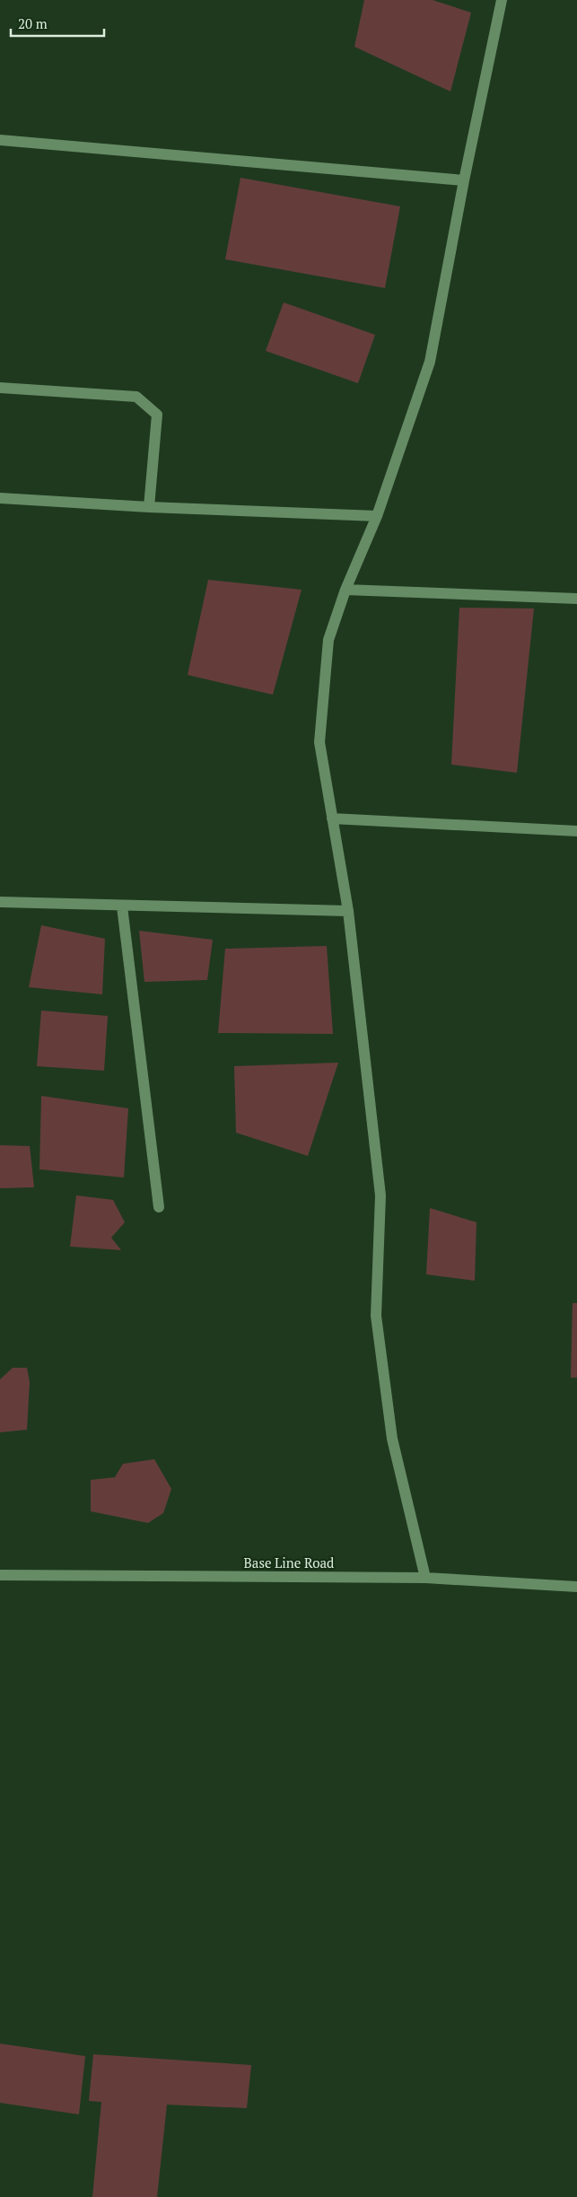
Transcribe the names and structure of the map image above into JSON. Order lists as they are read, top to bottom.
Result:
{
  "streets": {
    "street": ["Base Line Road"]
  },
  "scale_bar": "20 m"
}
